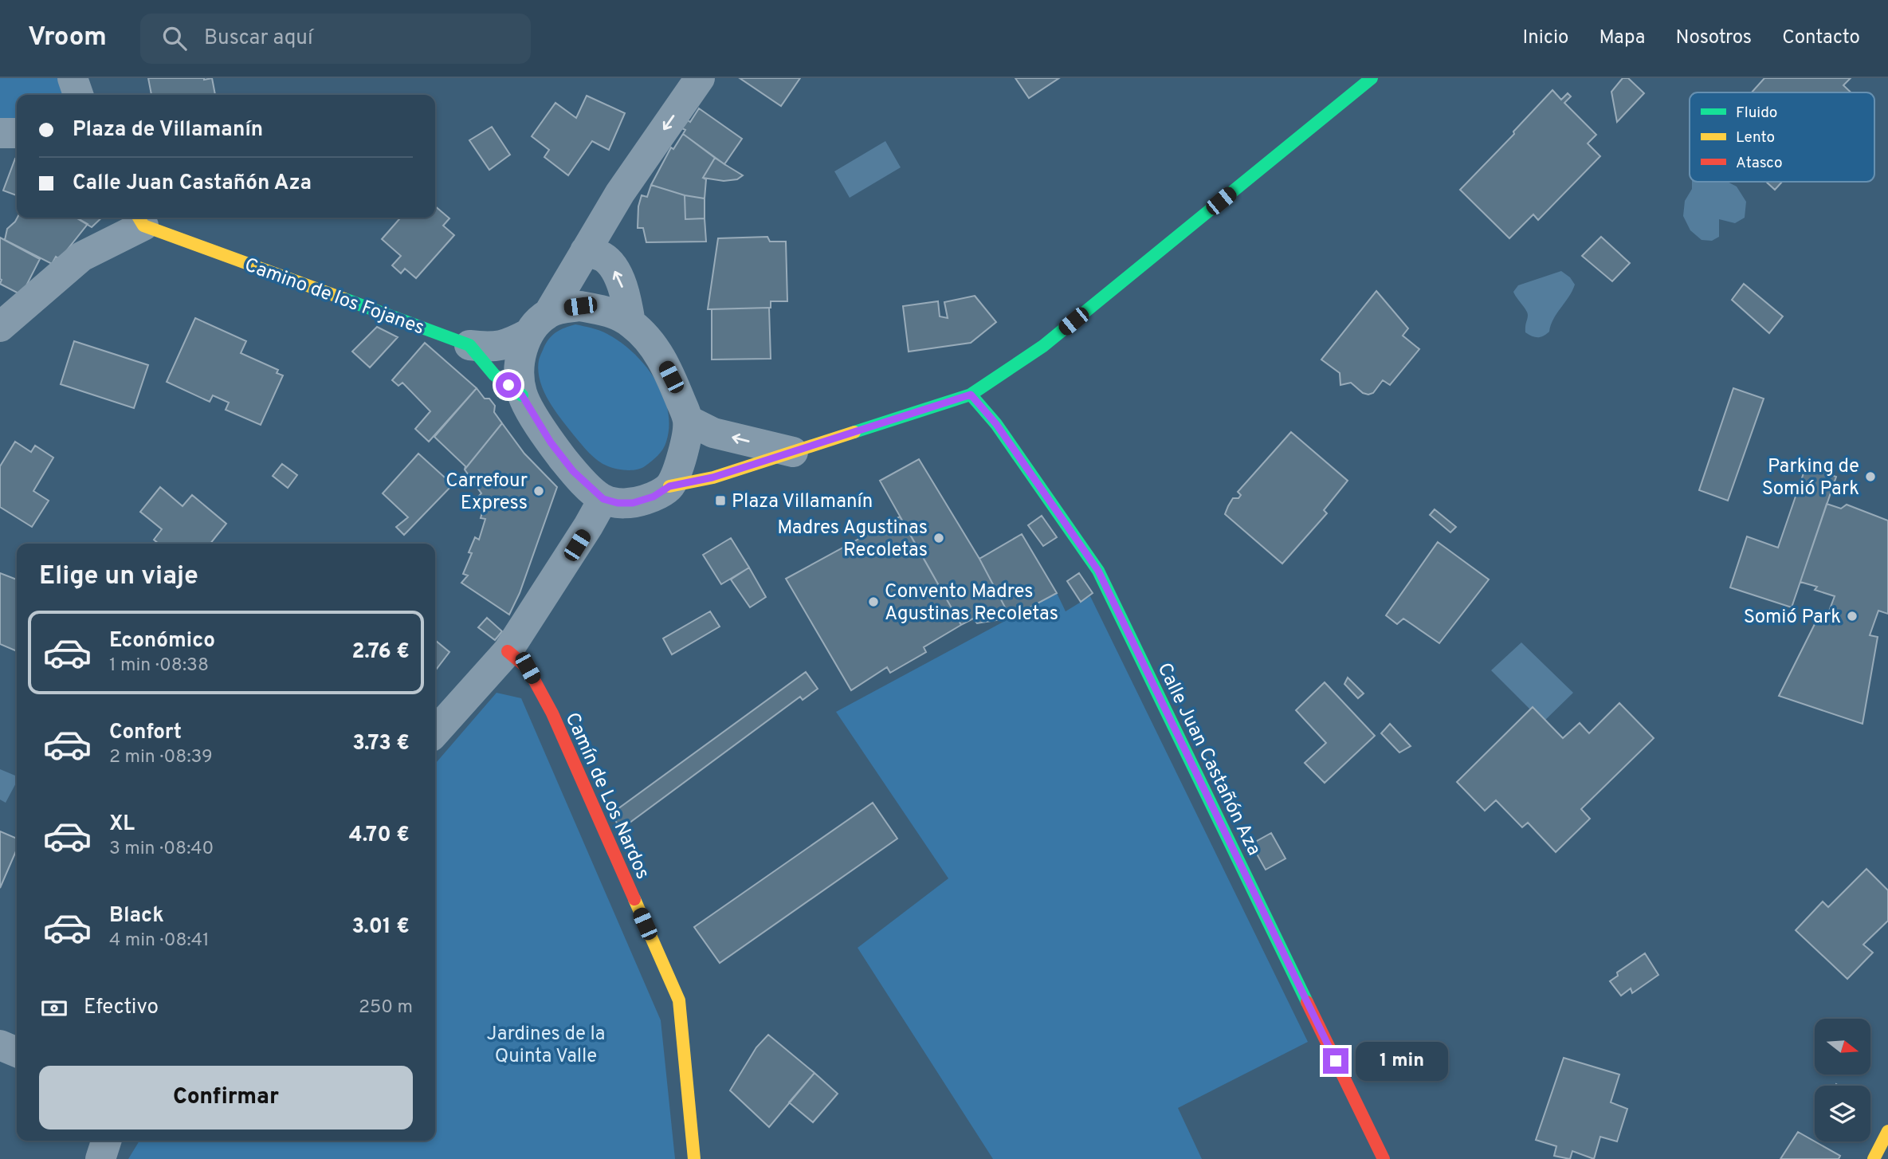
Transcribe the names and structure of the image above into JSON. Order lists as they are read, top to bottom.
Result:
{
  "streets": {
    "street": ["Camino de los Fojanes", "Calle Juan Castañón Aza", "Camín de Los Nardos"]
  },
  "parks": ["Jardines de la Quinta Valle"],
  "places": {
    "other": [
      "Parking de Somió Park",
      "Carrefour Express",
      "Madres Agustinas Recoletas",
      "Convento Madres Agustinas Recoletas",
      "Somió Park"
    ],
    "transit": ["Plaza Villamanín"]
  },
  "legend": ["Fluido", "Lento", "Atasco"],
  "north": "right",
  "page": {
    "header": "Vroom",
    "search": "Buscar aquí",
    "nav": [
      "Inicio",
      "Mapa",
      "Nosotros",
      "Contacto"
    ],
    "banner": ["Plaza de Villamanín", "Calle Juan Castañón Aza"],
    "heading": "Elige un viaje",
    "list": [
      {
        "name": "Económico",
        "note": "1 min · 08:38",
        "value": "2.76 €"
      },
      {
        "name": "Confort",
        "note": "2 min · 08:39",
        "value": "3.73 €"
      },
      {
        "name": "XL",
        "note": "3 min · 08:40",
        "value": "4.70 €"
      },
      {
        "name": "Black",
        "note": "4 min · 08:41",
        "value": "3.01 €"
      }
    ],
    "pay": ["Efectivo", "250 m"],
    "bubble": "1 min",
    "buttons": "Confirmar"
  }
}
